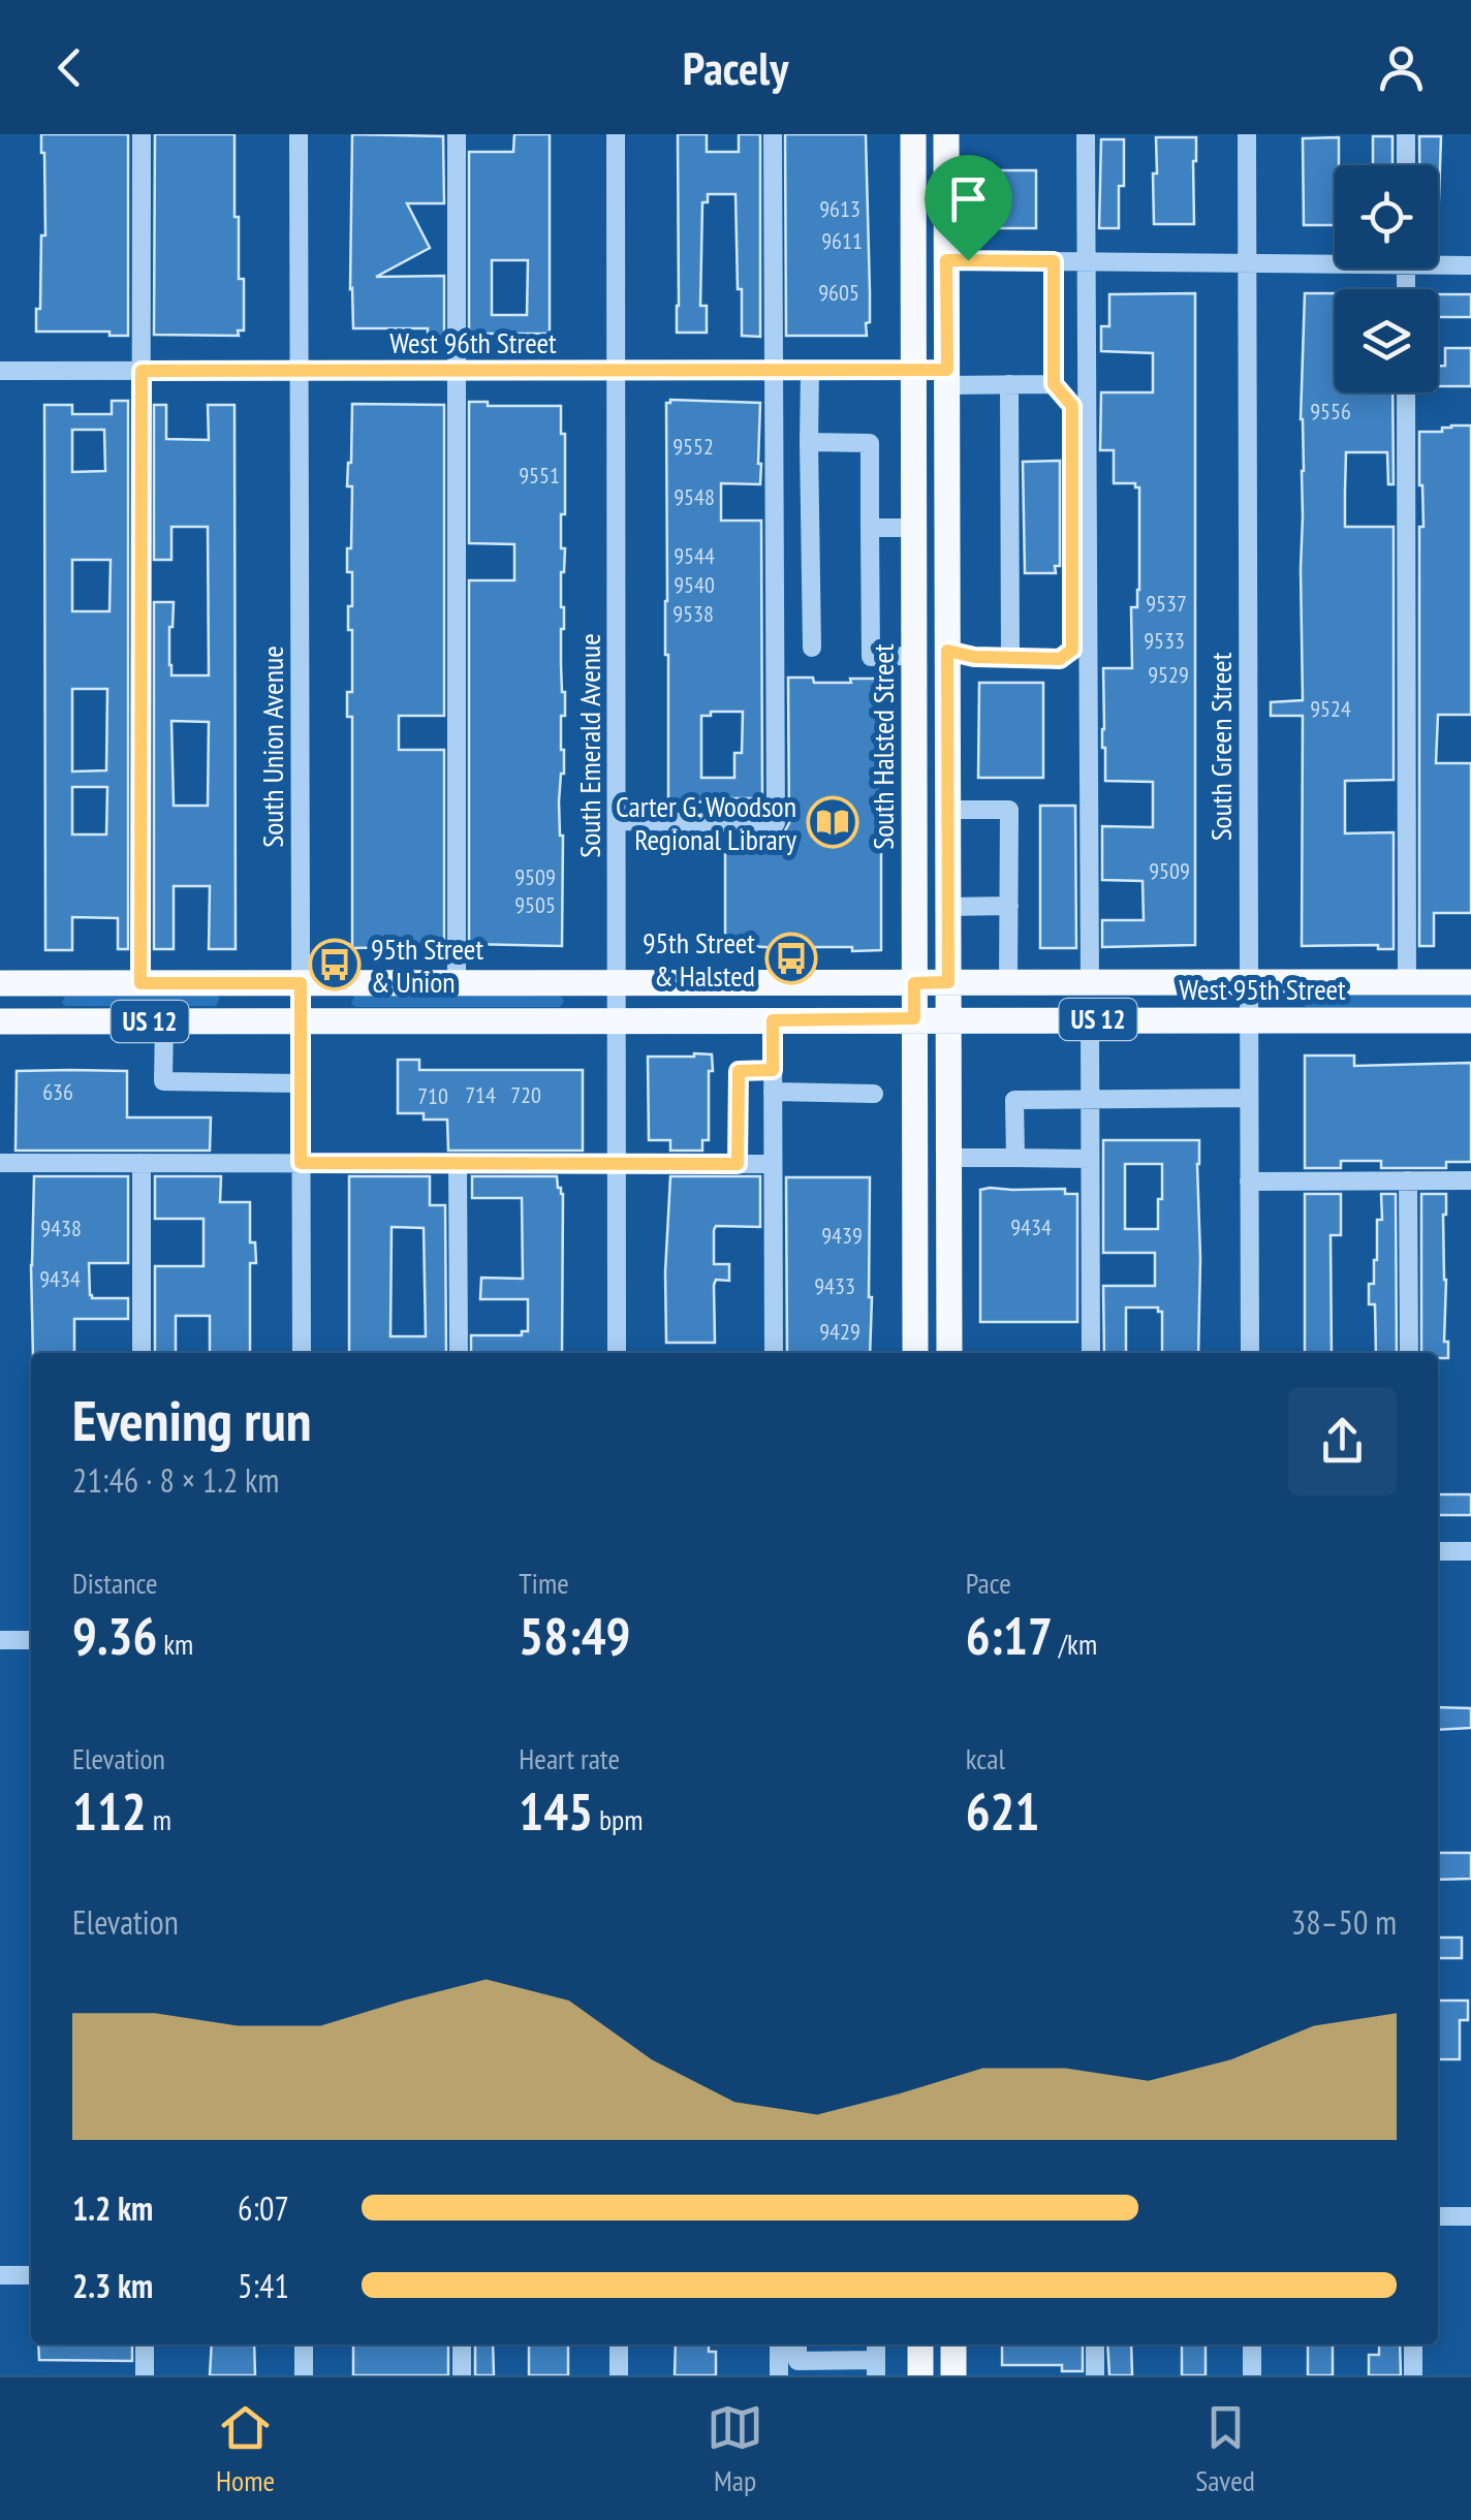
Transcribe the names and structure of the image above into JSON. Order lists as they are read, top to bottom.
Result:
{
  "streets": {
    "main road": ["South Halsted Street", "West 95th Street", "US 12"],
    "street": [
      "West 96th Street",
      "South Emerald Avenue",
      "South Union Avenue",
      "South Green Street"
    ]
  },
  "crossings": [
    ["West 96th Street", "South Emerald Avenue"],
    ["West 96th Street", "South Union Avenue"],
    ["West 96th Street", "South Halsted Street"],
    ["South Emerald Avenue", "West 95th Street"],
    ["South Union Avenue", "West 95th Street"],
    ["South Halsted Street", "West 95th Street"],
    ["South Green Street", "West 95th Street"]
  ],
  "places": {
    "library": ["Carter G. Woodson Regional Library"],
    "bus stop": ["95th Street & Halsted", "95th Street & Union"]
  },
  "house_numbers": [
    "9613",
    "9611",
    "9605",
    "9556",
    "9552",
    "9551",
    "9548",
    "9544",
    "9540",
    "9537",
    "9538",
    "9533",
    "9529",
    "9524",
    "9509",
    "9509",
    "9505",
    "636",
    "714",
    "720",
    "710",
    "9434",
    "9438",
    "9439",
    "9434",
    "9433",
    "9429"
  ],
  "page": {
    "header": "Pacely",
    "heading": ["Evening run", "21:46 · 8 × 1.2 km"],
    "stats": [
      ["Distance", "9.36 km"],
      ["Time", "58:49"],
      ["Pace", "6:17 /km"],
      ["Elevation", "112 m"],
      ["Heart rate", "145 bpm"],
      ["kcal", "621"]
    ],
    "chart": ["Elevation", "38–50 m"],
    "list": [
      {
        "name": "1.2 km",
        "note": "6:07"
      },
      {
        "name": "2.3 km",
        "note": "5:41"
      }
    ],
    "tabs": ["Home", "Map", "Saved"]
  }
}
